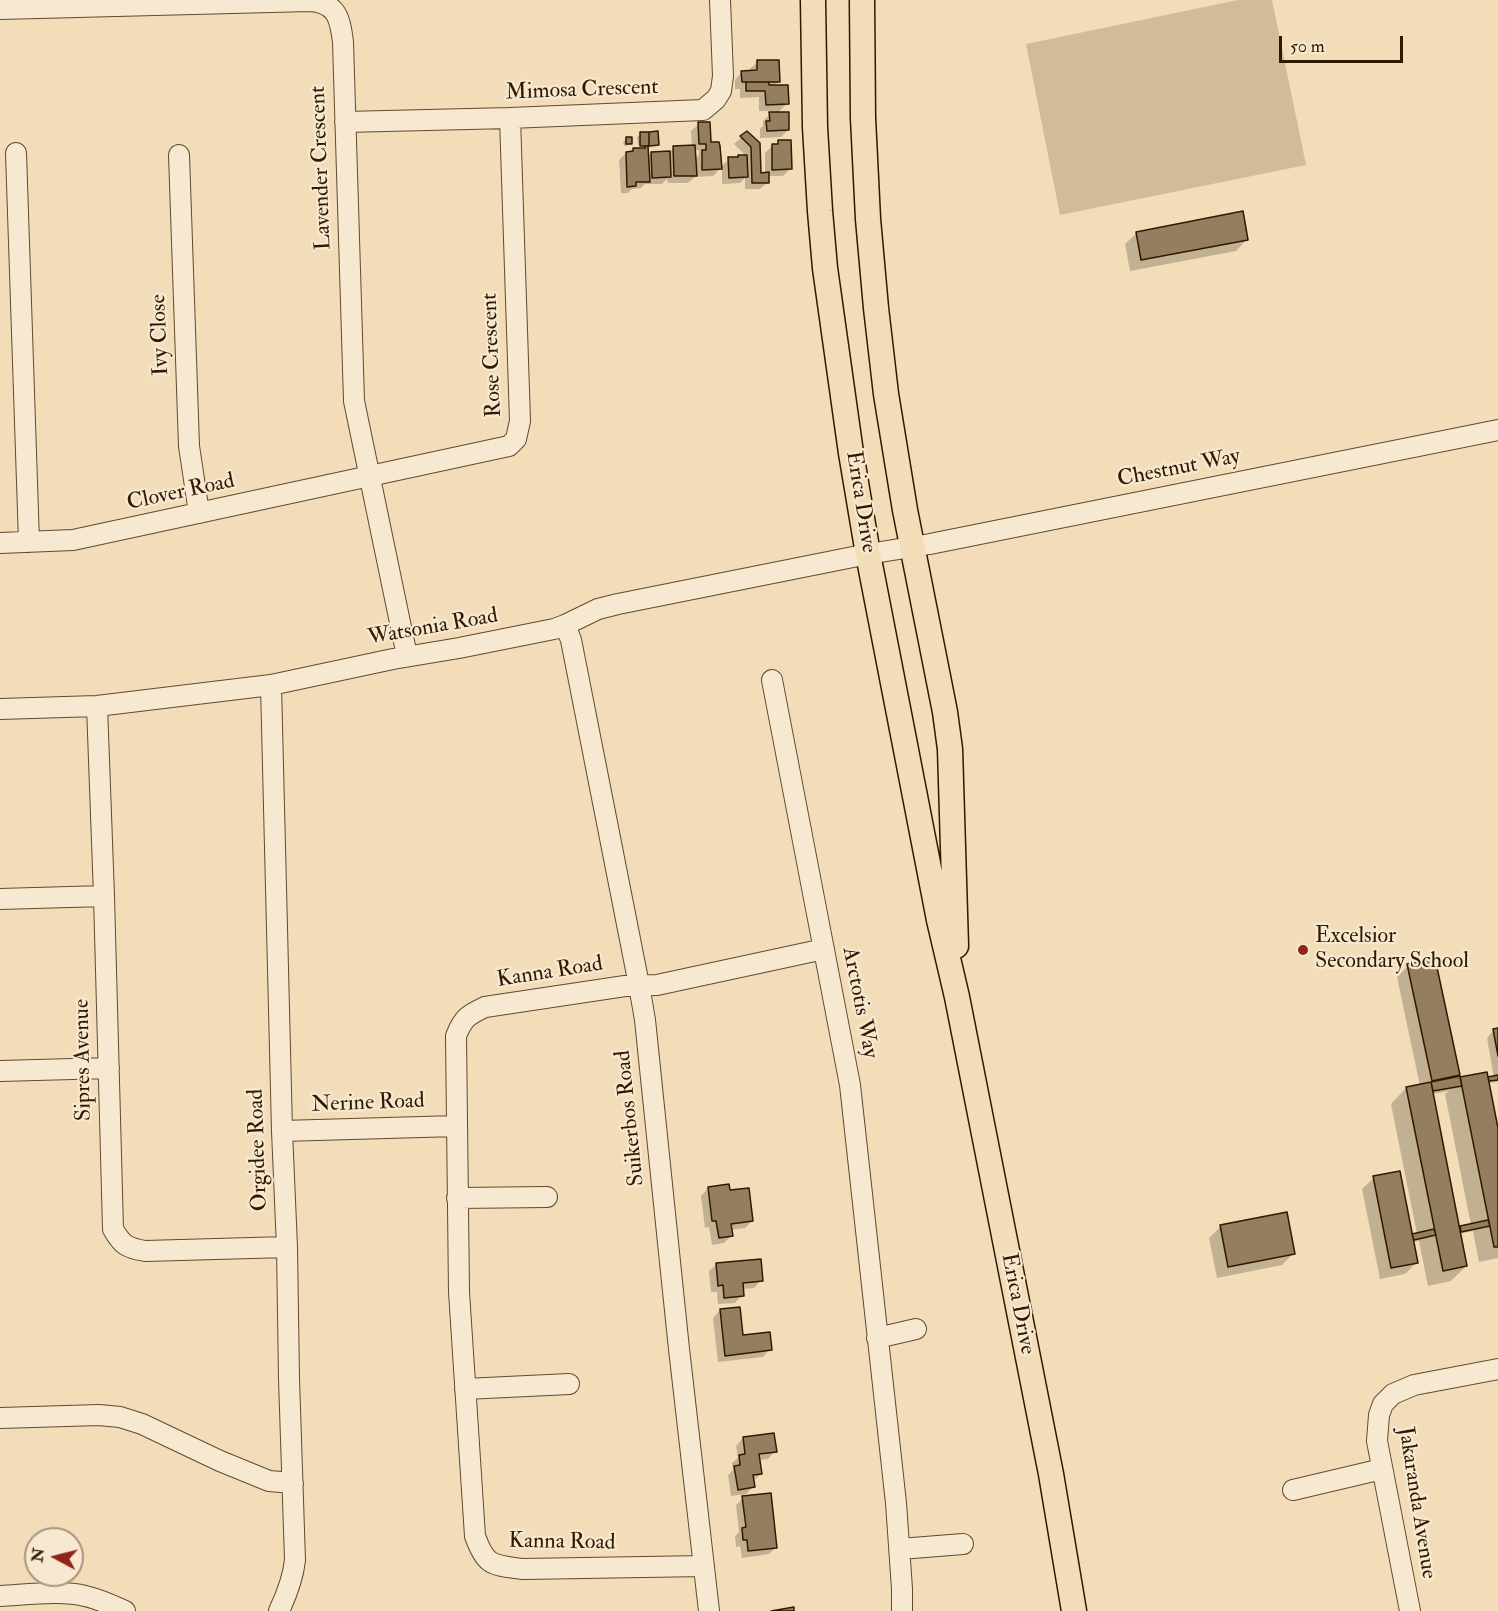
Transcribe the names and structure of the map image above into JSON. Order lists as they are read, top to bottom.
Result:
{
  "streets": {
    "main road": ["Erica Drive"],
    "street": [
      "Mimosa Crescent",
      "Lavender Crescent",
      "Ivy Close",
      "Rose Crescent",
      "Chestnut Way",
      "Clover Road",
      "Watsonia Road",
      "Kanna Road",
      "Arctotis Way",
      "Sipres Avenue",
      "Nerine Road",
      "Suikerbos Road",
      "Orgidee Road",
      "Jakaranda Avenue"
    ]
  },
  "crossings": [
    ["Mimosa Crescent", "Lavender Crescent"],
    ["Mimosa Crescent", "Rose Crescent"],
    ["Lavender Crescent", "Rose Crescent"],
    ["Lavender Crescent", "Clover Road"],
    ["Lavender Crescent", "Watsonia Road"],
    ["Ivy Close", "Clover Road"],
    ["Rose Crescent", "Clover Road"],
    ["Chestnut Way", "Erica Drive"],
    ["Chestnut Way", "Watsonia Road"],
    ["Erica Drive", "Watsonia Road"],
    ["Watsonia Road", "Sipres Avenue"],
    ["Watsonia Road", "Suikerbos Road"],
    ["Watsonia Road", "Orgidee Road"],
    ["Kanna Road", "Arctotis Way"],
    ["Kanna Road", "Nerine Road"],
    ["Kanna Road", "Suikerbos Road"],
    ["Sipres Avenue", "Orgidee Road"],
    ["Nerine Road", "Orgidee Road"]
  ],
  "places": ["Excelsior Secondary School"],
  "scale_bar": "50 m",
  "north": "left"
}
